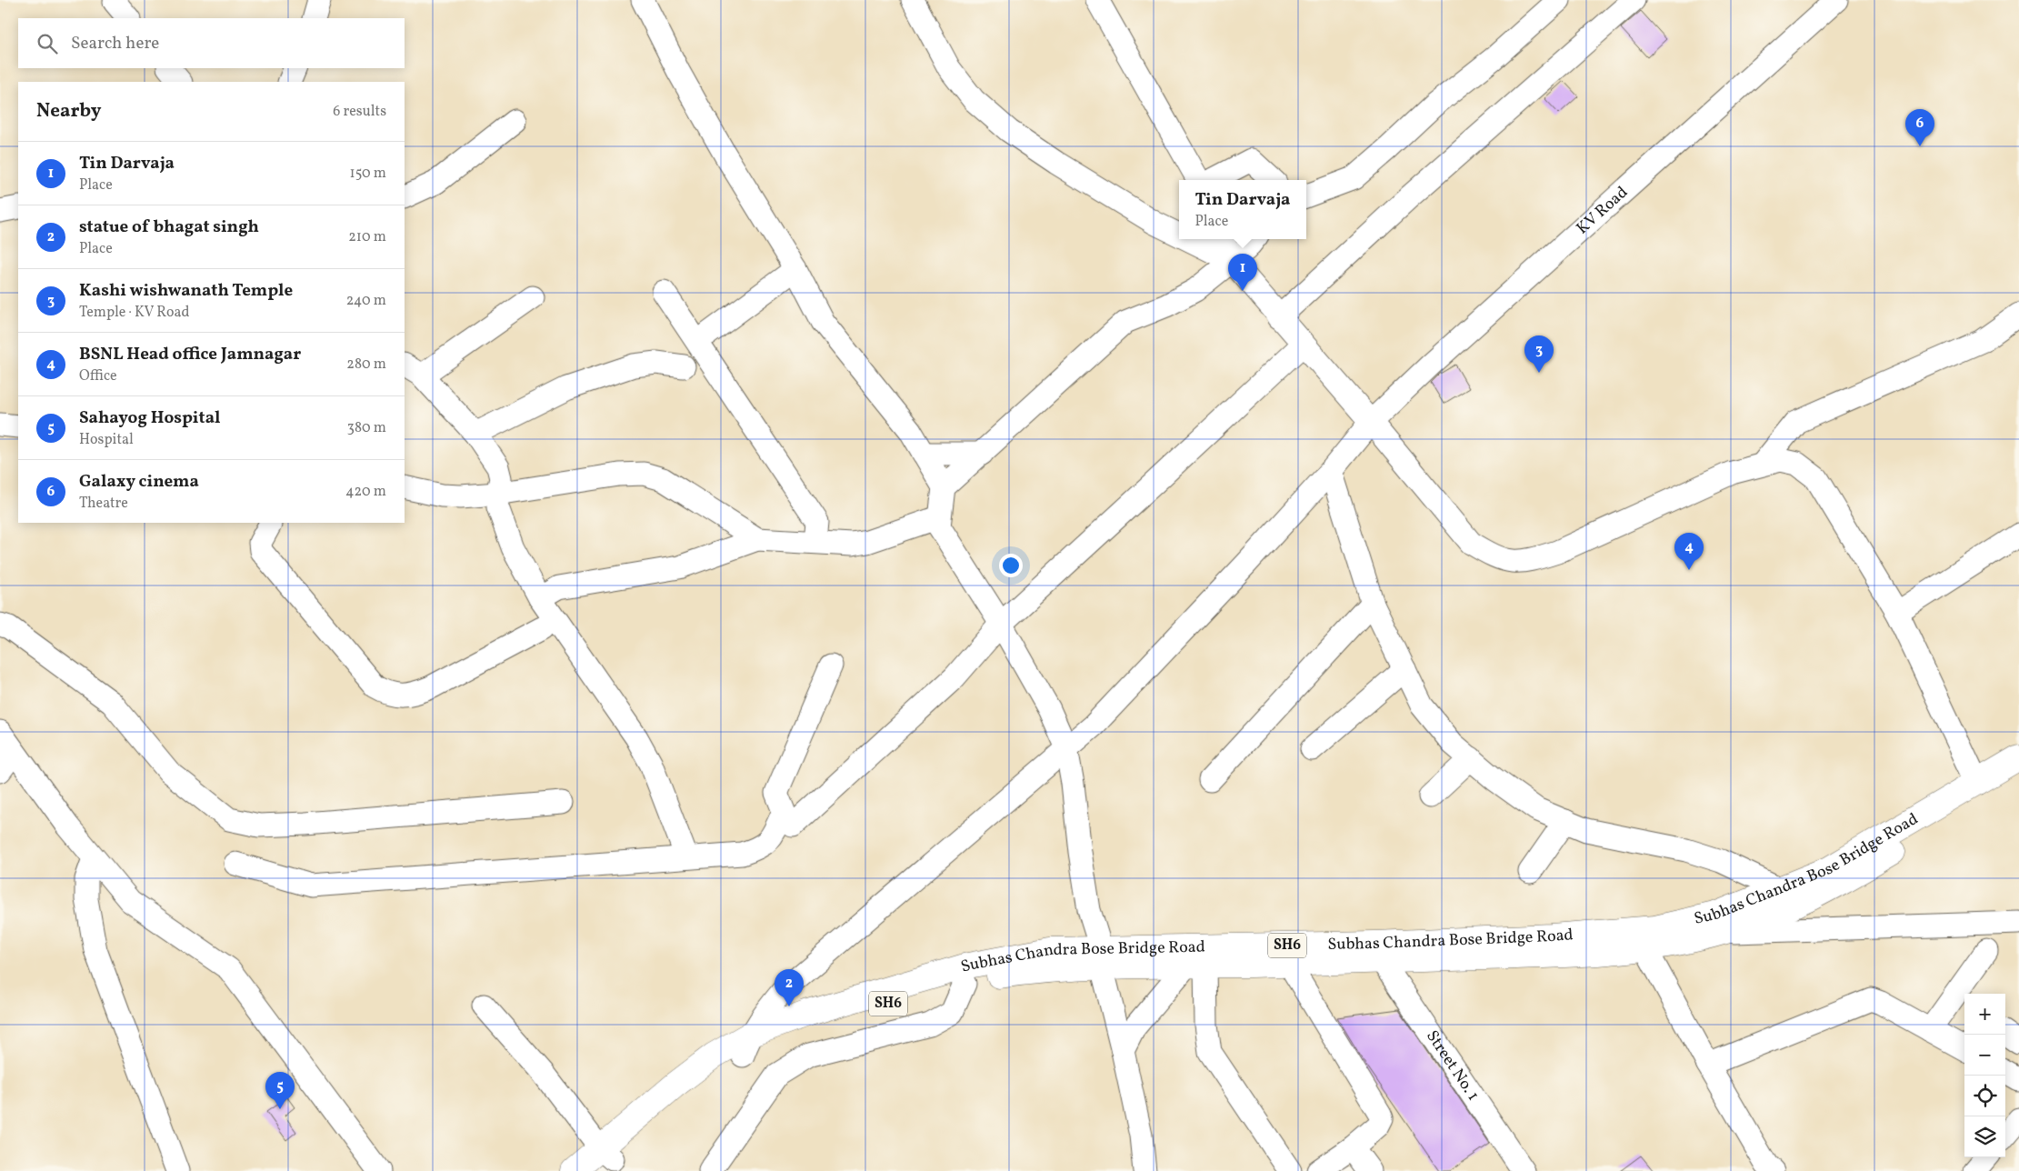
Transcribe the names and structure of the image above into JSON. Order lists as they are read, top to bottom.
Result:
{
  "streets": {
    "main road": ["Subhas Chandra Bose Bridge Road", "SH6"],
    "street": ["KV Road", "Street No. 1"]
  },
  "crossings": [
    ["KV Road", "Subhas Chandra Bose Bridge Road"],
    ["Subhas Chandra Bose Bridge Road", "Street No. 1"]
  ],
  "page": {
    "search": "Search here",
    "heading": ["Nearby", "6 results"],
    "pins": [
      "6",
      "1",
      "3",
      "4",
      "2",
      "5"
    ],
    "list": [
      {
        "mark": "1",
        "name": "Tin Darvaja",
        "note": "Place",
        "value": "150 m"
      },
      {
        "mark": "2",
        "name": "statue of bhagat singh",
        "note": "Place",
        "value": "210 m"
      },
      {
        "mark": "3",
        "name": "Kashi wishwanath Temple",
        "note": "Temple · KV Road",
        "value": "240 m"
      },
      {
        "mark": "4",
        "name": "BSNL Head office Jamnagar",
        "note": "Office",
        "value": "280 m"
      },
      {
        "mark": "5",
        "name": "Sahayog Hospital",
        "note": "Hospital",
        "value": "380 m"
      },
      {
        "mark": "6",
        "name": "Galaxy cinema",
        "note": "Theatre",
        "value": "420 m"
      }
    ],
    "popup": ["Tin Darvaja", "Place"],
    "map_buttons": ["+", "−"]
  }
}
